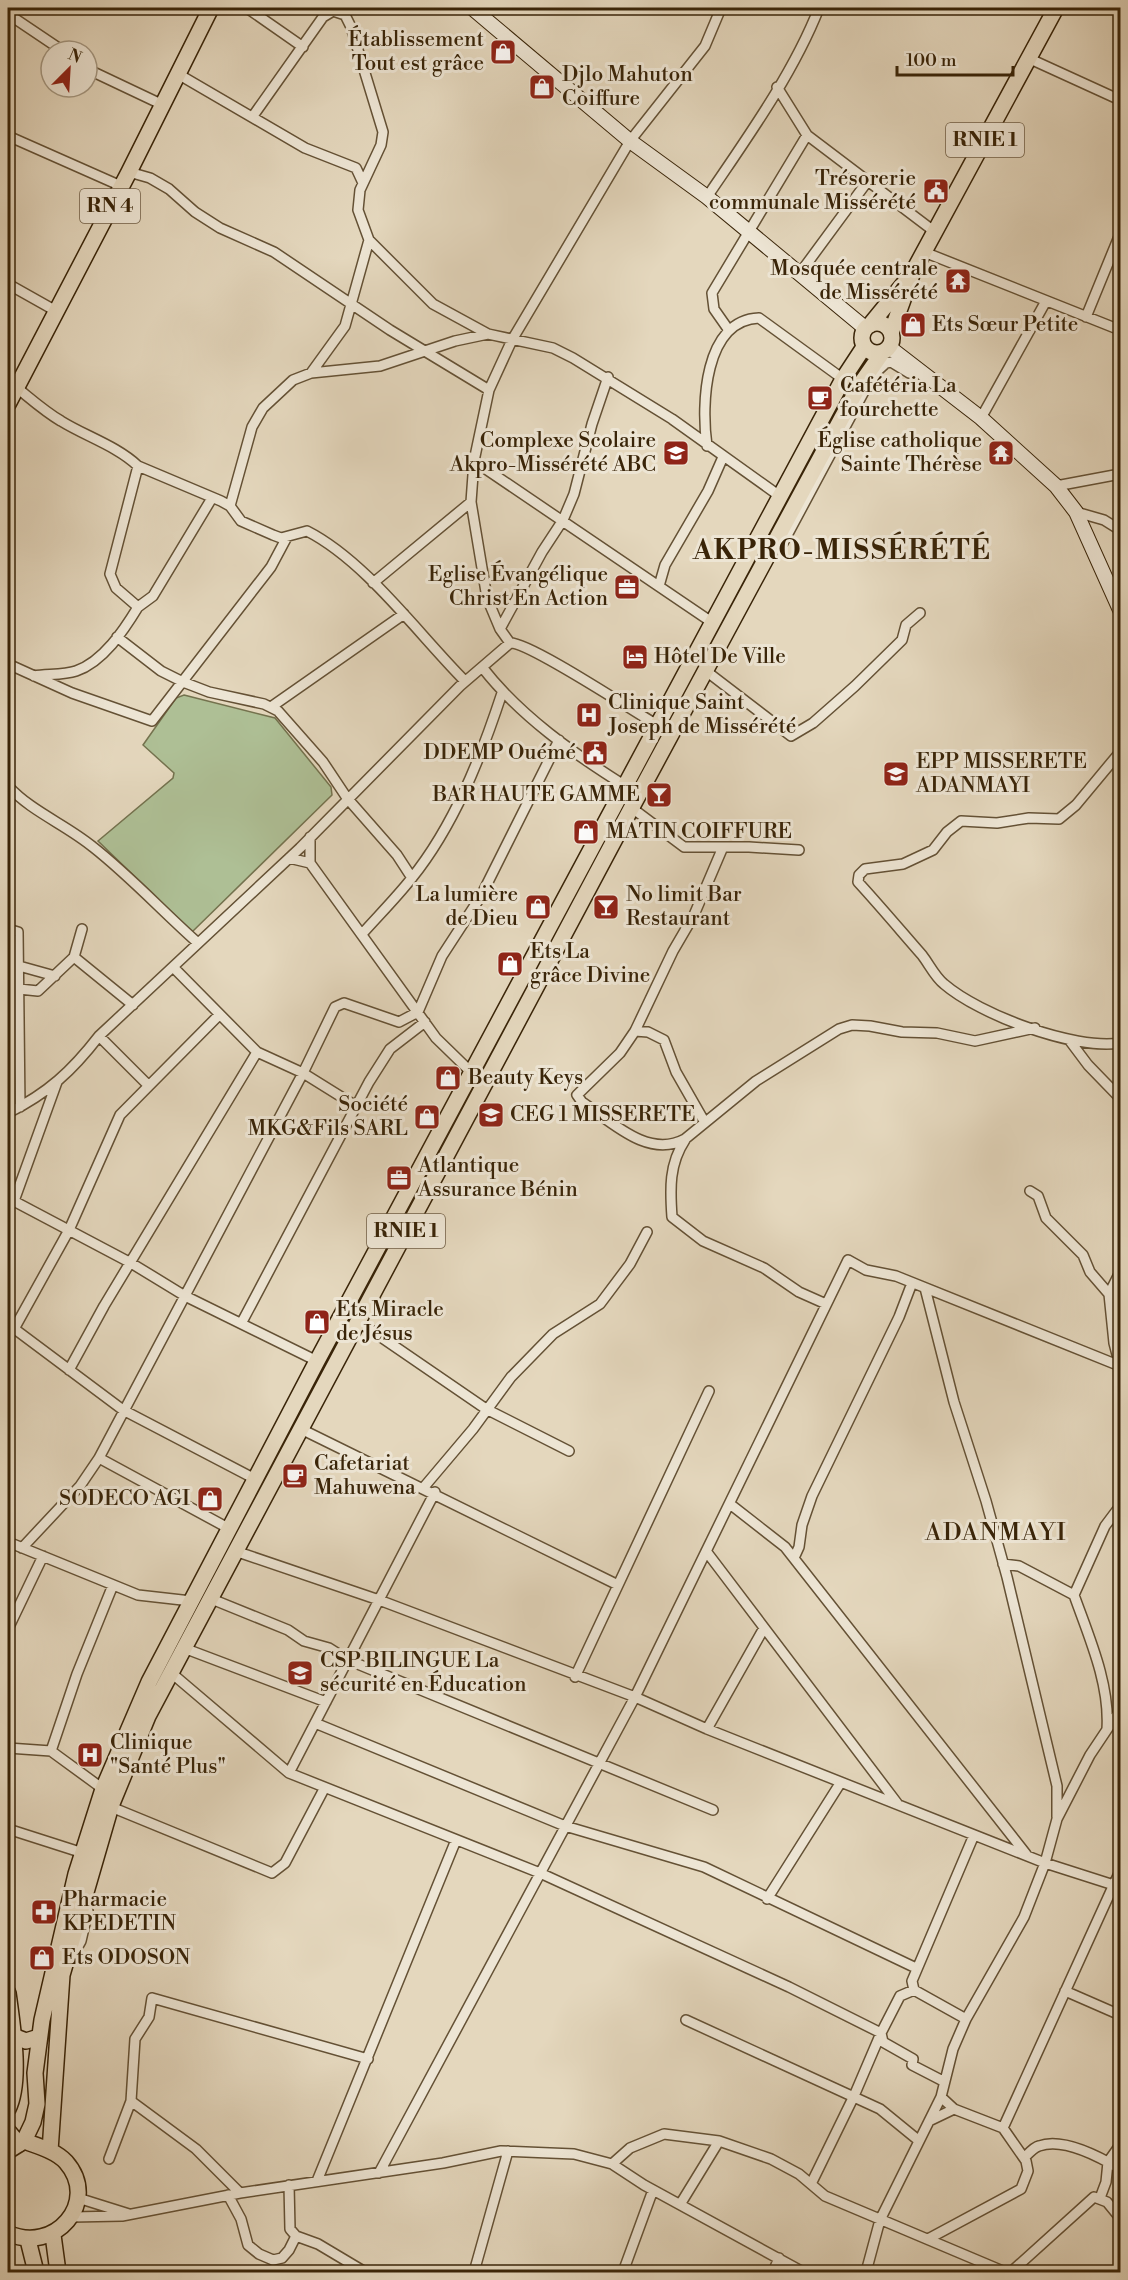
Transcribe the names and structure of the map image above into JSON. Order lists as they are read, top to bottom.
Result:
{
  "streets": {
    "main road": ["RNIE 1", "RN 4"]
  },
  "districts": ["AKPRO-MISSÉRÉTÉ", "ADANMAYI"],
  "places": {
    "shop": [
      "Établissement Tout est grâce",
      "Djlo Mahuton Coiffure",
      "Ets Sœur Petite",
      "MATIN COIFFURE",
      "La lumière de Dieu",
      "Ets La grâce Divine",
      "Beauty Keys",
      "Société MKG&Fils SARL",
      "Ets Miracle de Jésus",
      "SODECO AGI",
      "Ets ODOSON"
    ],
    "public building": ["Trésorerie communale Missérété", "DDEMP Ouémé"],
    "temple": ["Mosquée centrale de Missérété", "Église catholique Sainte Thérèse"],
    "cafe": ["Cafétéria La fourchette", "Cafetariat Mahuwena"],
    "school or university": [
      "Complexe Scolaire Akpro-Missérété ABC",
      "EPP MISSERETE ADANMAYI",
      "CEG 1 MISSERETE",
      "CSP BILINGUE La sécurité en Éducation"
    ],
    "office": ["Eglise Évangélique Christ En Action", "Atlantique Assurance Bénin"],
    "hotel": ["Hôtel De Ville"],
    "hospital": ["Clinique Saint Joseph de Missérété", "Clinique \"Santé Plus\""],
    "bar": ["BAR HAUTE GAMME", "No limit Bar Restaurant"],
    "pharmacy": ["Pharmacie KPEDETIN"]
  },
  "scale_bar": "100 m",
  "north": "top right"
}
